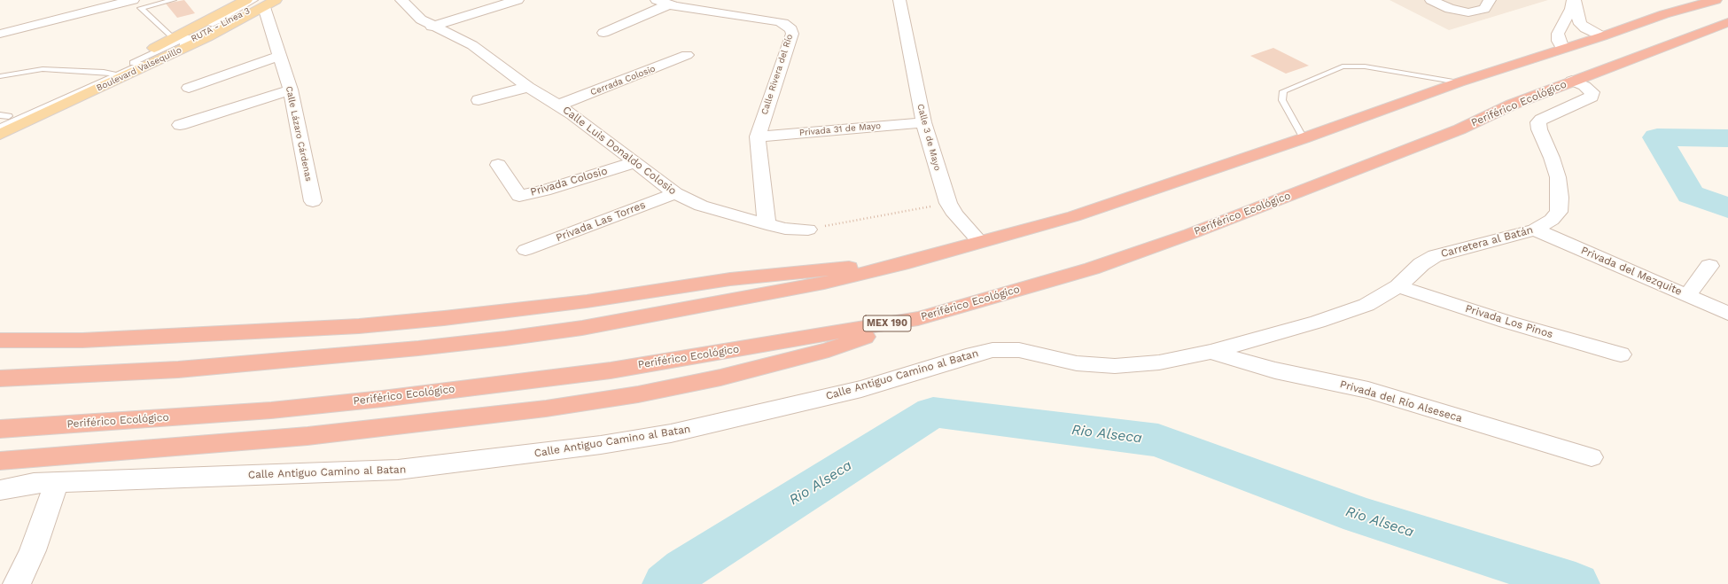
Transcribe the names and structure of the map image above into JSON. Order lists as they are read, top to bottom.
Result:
{
  "streets": {
    "highway": ["Periférico Ecológico", "MEX 190"],
    "main road": ["Boulevard Valsequillo"],
    "street": [
      "Calle Rivera del Río",
      "Cerrada Colosio",
      "Privada 31 de Mayo",
      "Calle Lázaro Cárdenas",
      "Calle 3 de Mayo",
      "Calle Luis Donaldo Colosio",
      "Privada Colosio",
      "Privada Las Torres",
      "Carretera al Batán",
      "Privada del Mezquite",
      "Privada Los Pinos",
      "Calle Antiguo Camino al Batan",
      "Privada del Río Alseseca"
    ],
    "lane": ["RUTA - Línea 3"]
  },
  "crossings": [
    ["RUTA - Línea 3", "Boulevard Valsequillo"],
    ["RUTA - Línea 3", "Calle Lázaro Cárdenas"],
    ["Boulevard Valsequillo", "Calle Lázaro Cárdenas"],
    ["Calle Rivera del Río", "Privada 31 de Mayo"],
    ["Calle Rivera del Río", "Calle Luis Donaldo Colosio"],
    ["Cerrada Colosio", "Calle Luis Donaldo Colosio"],
    ["Periférico Ecológico", "Carretera al Batán"],
    ["Privada 31 de Mayo", "Calle 3 de Mayo"],
    ["Calle Luis Donaldo Colosio", "Privada Colosio"],
    ["Calle Luis Donaldo Colosio", "Privada Las Torres"],
    ["Carretera al Batán", "Privada del Mezquite"],
    ["Carretera al Batán", "Privada Los Pinos"],
    ["Carretera al Batán", "Calle Antiguo Camino al Batan"],
    ["Carretera al Batán", "Privada del Río Alseseca"],
    ["Calle Antiguo Camino al Batan", "Privada del Río Alseseca"]
  ],
  "water": ["Rio Alseca"]
}
